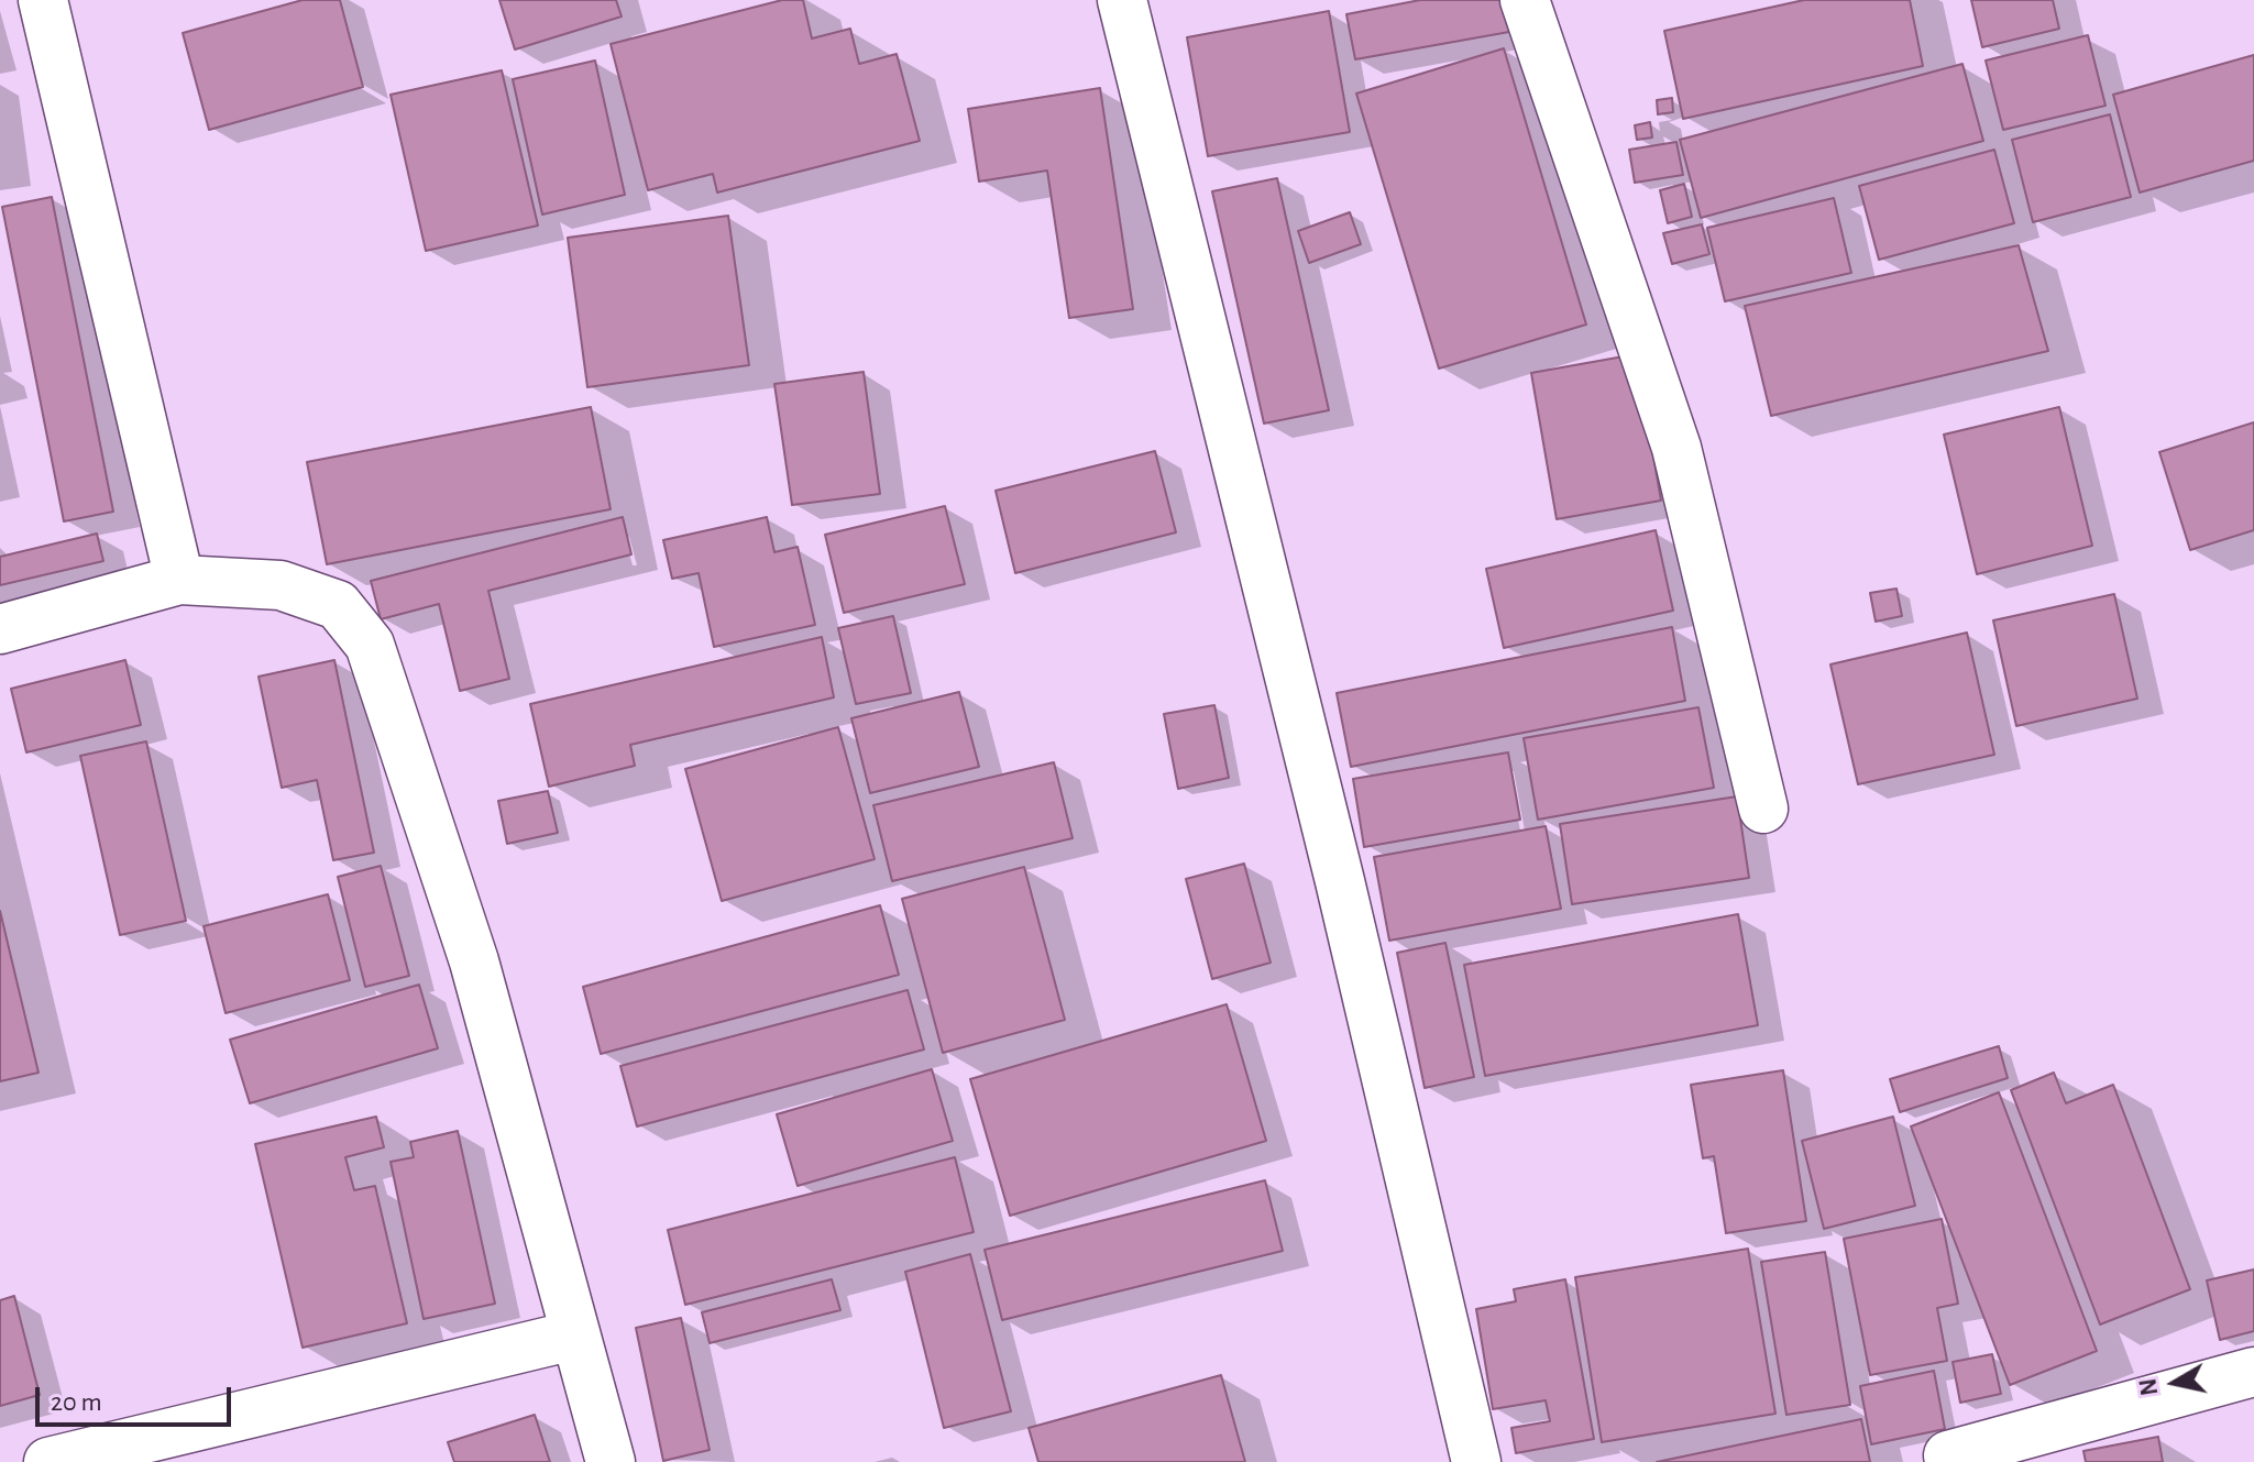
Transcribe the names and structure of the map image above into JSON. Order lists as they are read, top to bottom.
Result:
{
  "scale_bar": "20 m",
  "north": "left"
}
